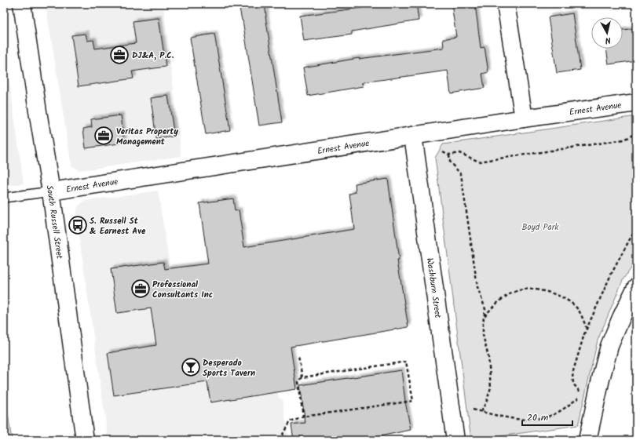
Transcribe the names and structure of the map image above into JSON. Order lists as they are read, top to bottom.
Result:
{
  "streets": {
    "street": ["Ernest Avenue", "South Russell Street", "Washburn Street"]
  },
  "crossings": [
    ["Ernest Avenue", "South Russell Street"],
    ["Ernest Avenue", "Washburn Street"]
  ],
  "parks": ["Boyd Park"],
  "places": {
    "office": ["DJ&A, P.C.", "Veritas Property Management", "Professional Consultants Inc"],
    "bus stop": ["S. Russell St & Earnest Ave"],
    "bar": ["Desperado Sports Tavern"]
  },
  "scale_bar": "20 m",
  "north": "bottom"
}
